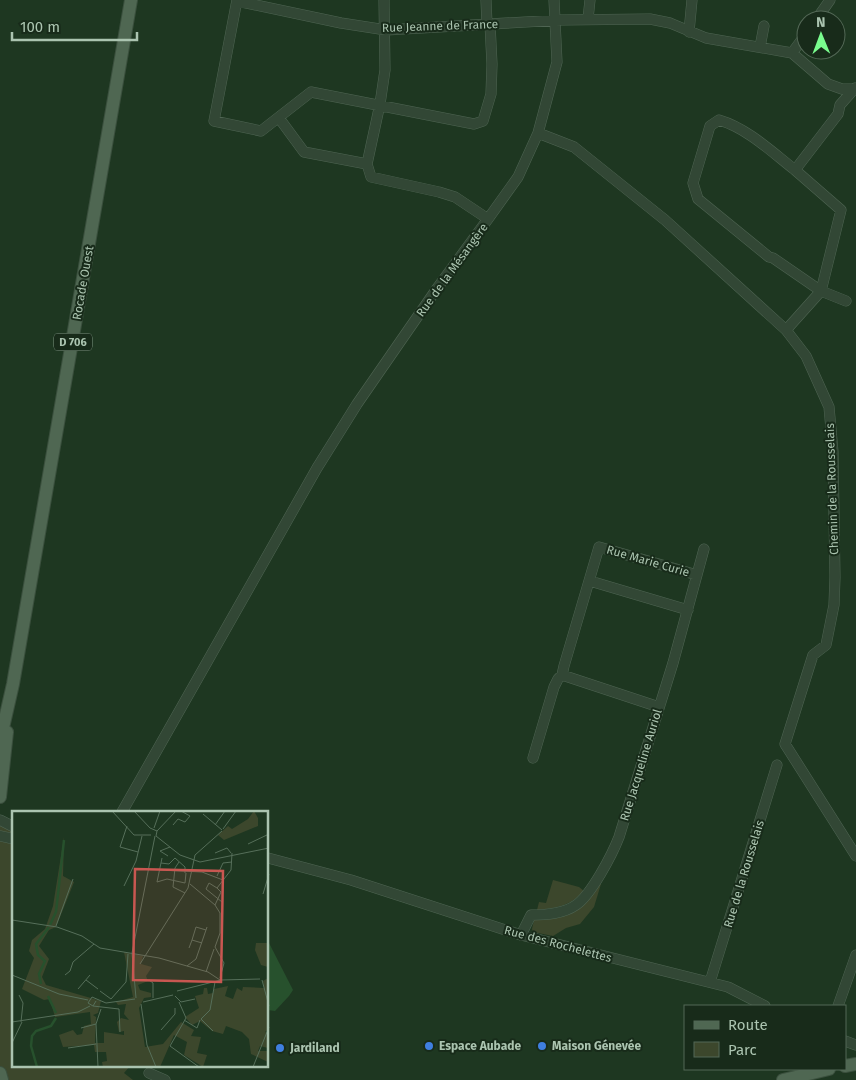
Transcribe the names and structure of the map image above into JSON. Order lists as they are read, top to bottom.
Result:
{
  "streets": {
    "main road": ["Rocade Ouest", "D 706"],
    "street": [
      "Rue Jeanne de France",
      "Rue de la Mésangère",
      "Chemin de la Rousselais",
      "Rue Marie Curie",
      "Rue Jacqueline Auriol",
      "Rue de la Rousselais",
      "Rue des Rochelettes"
    ]
  },
  "crossings": [
    ["Rue Jeanne de France", "Rue de la Mésangère"],
    ["Rue de la Mésangère", "Chemin de la Rousselais"],
    ["Rue Marie Curie", "Rue Jacqueline Auriol"],
    ["Rue Jacqueline Auriol", "Rue des Rochelettes"],
    ["Rue de la Rousselais", "Rue des Rochelettes"]
  ],
  "places": ["Espace Aubade", "Maison Génevée", "Jardiland"],
  "legend": ["Route", "Parc"],
  "scale_bar": "100 m",
  "north": "top"
}
